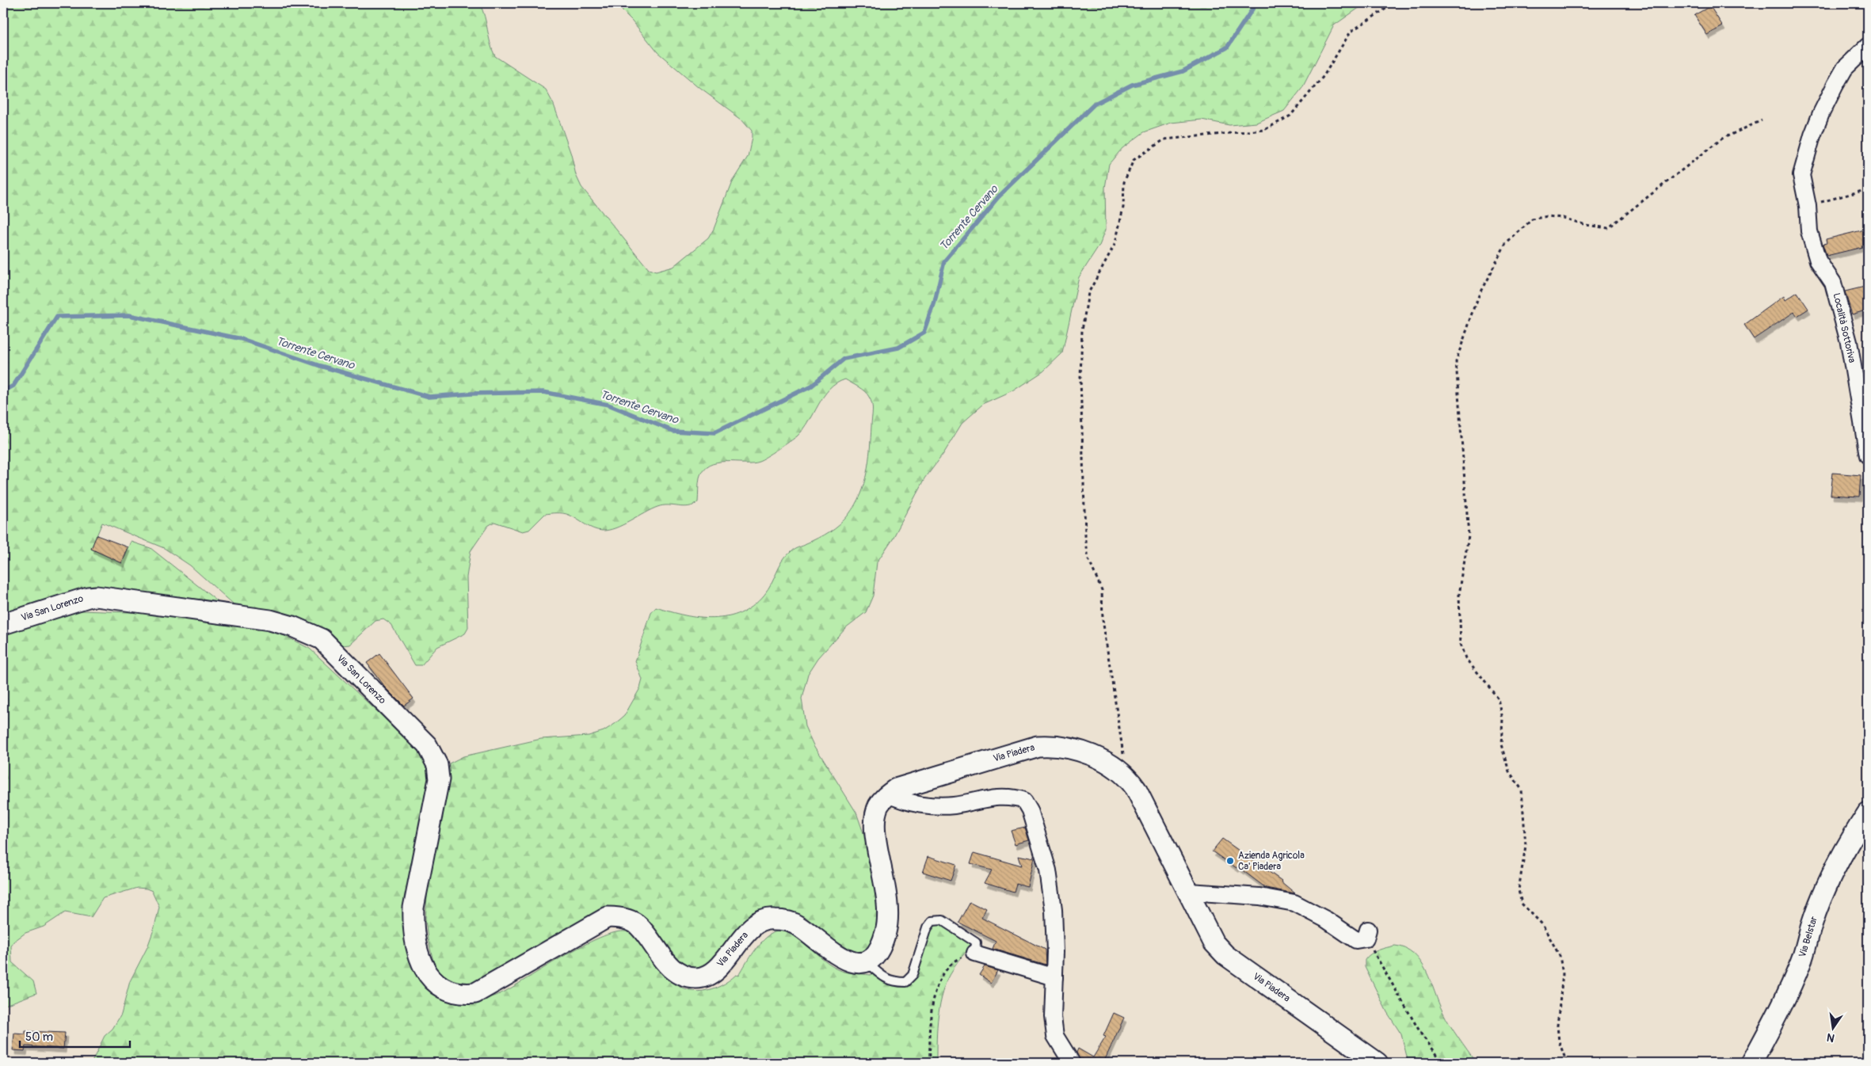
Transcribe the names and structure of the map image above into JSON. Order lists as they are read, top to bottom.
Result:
{
  "streets": {
    "street": [
      "Località Sottoriva",
      "Via San Lorenzo",
      "Via Piadera",
      "Via Belstar"
    ]
  },
  "crossings": [
    ["Via San Lorenzo", "Via Piadera"]
  ],
  "water": ["Torrente Cervano"],
  "places": ["Azienda Agricola Ca' Piadera"],
  "scale_bar": "50 m",
  "north": "bottom"
}
